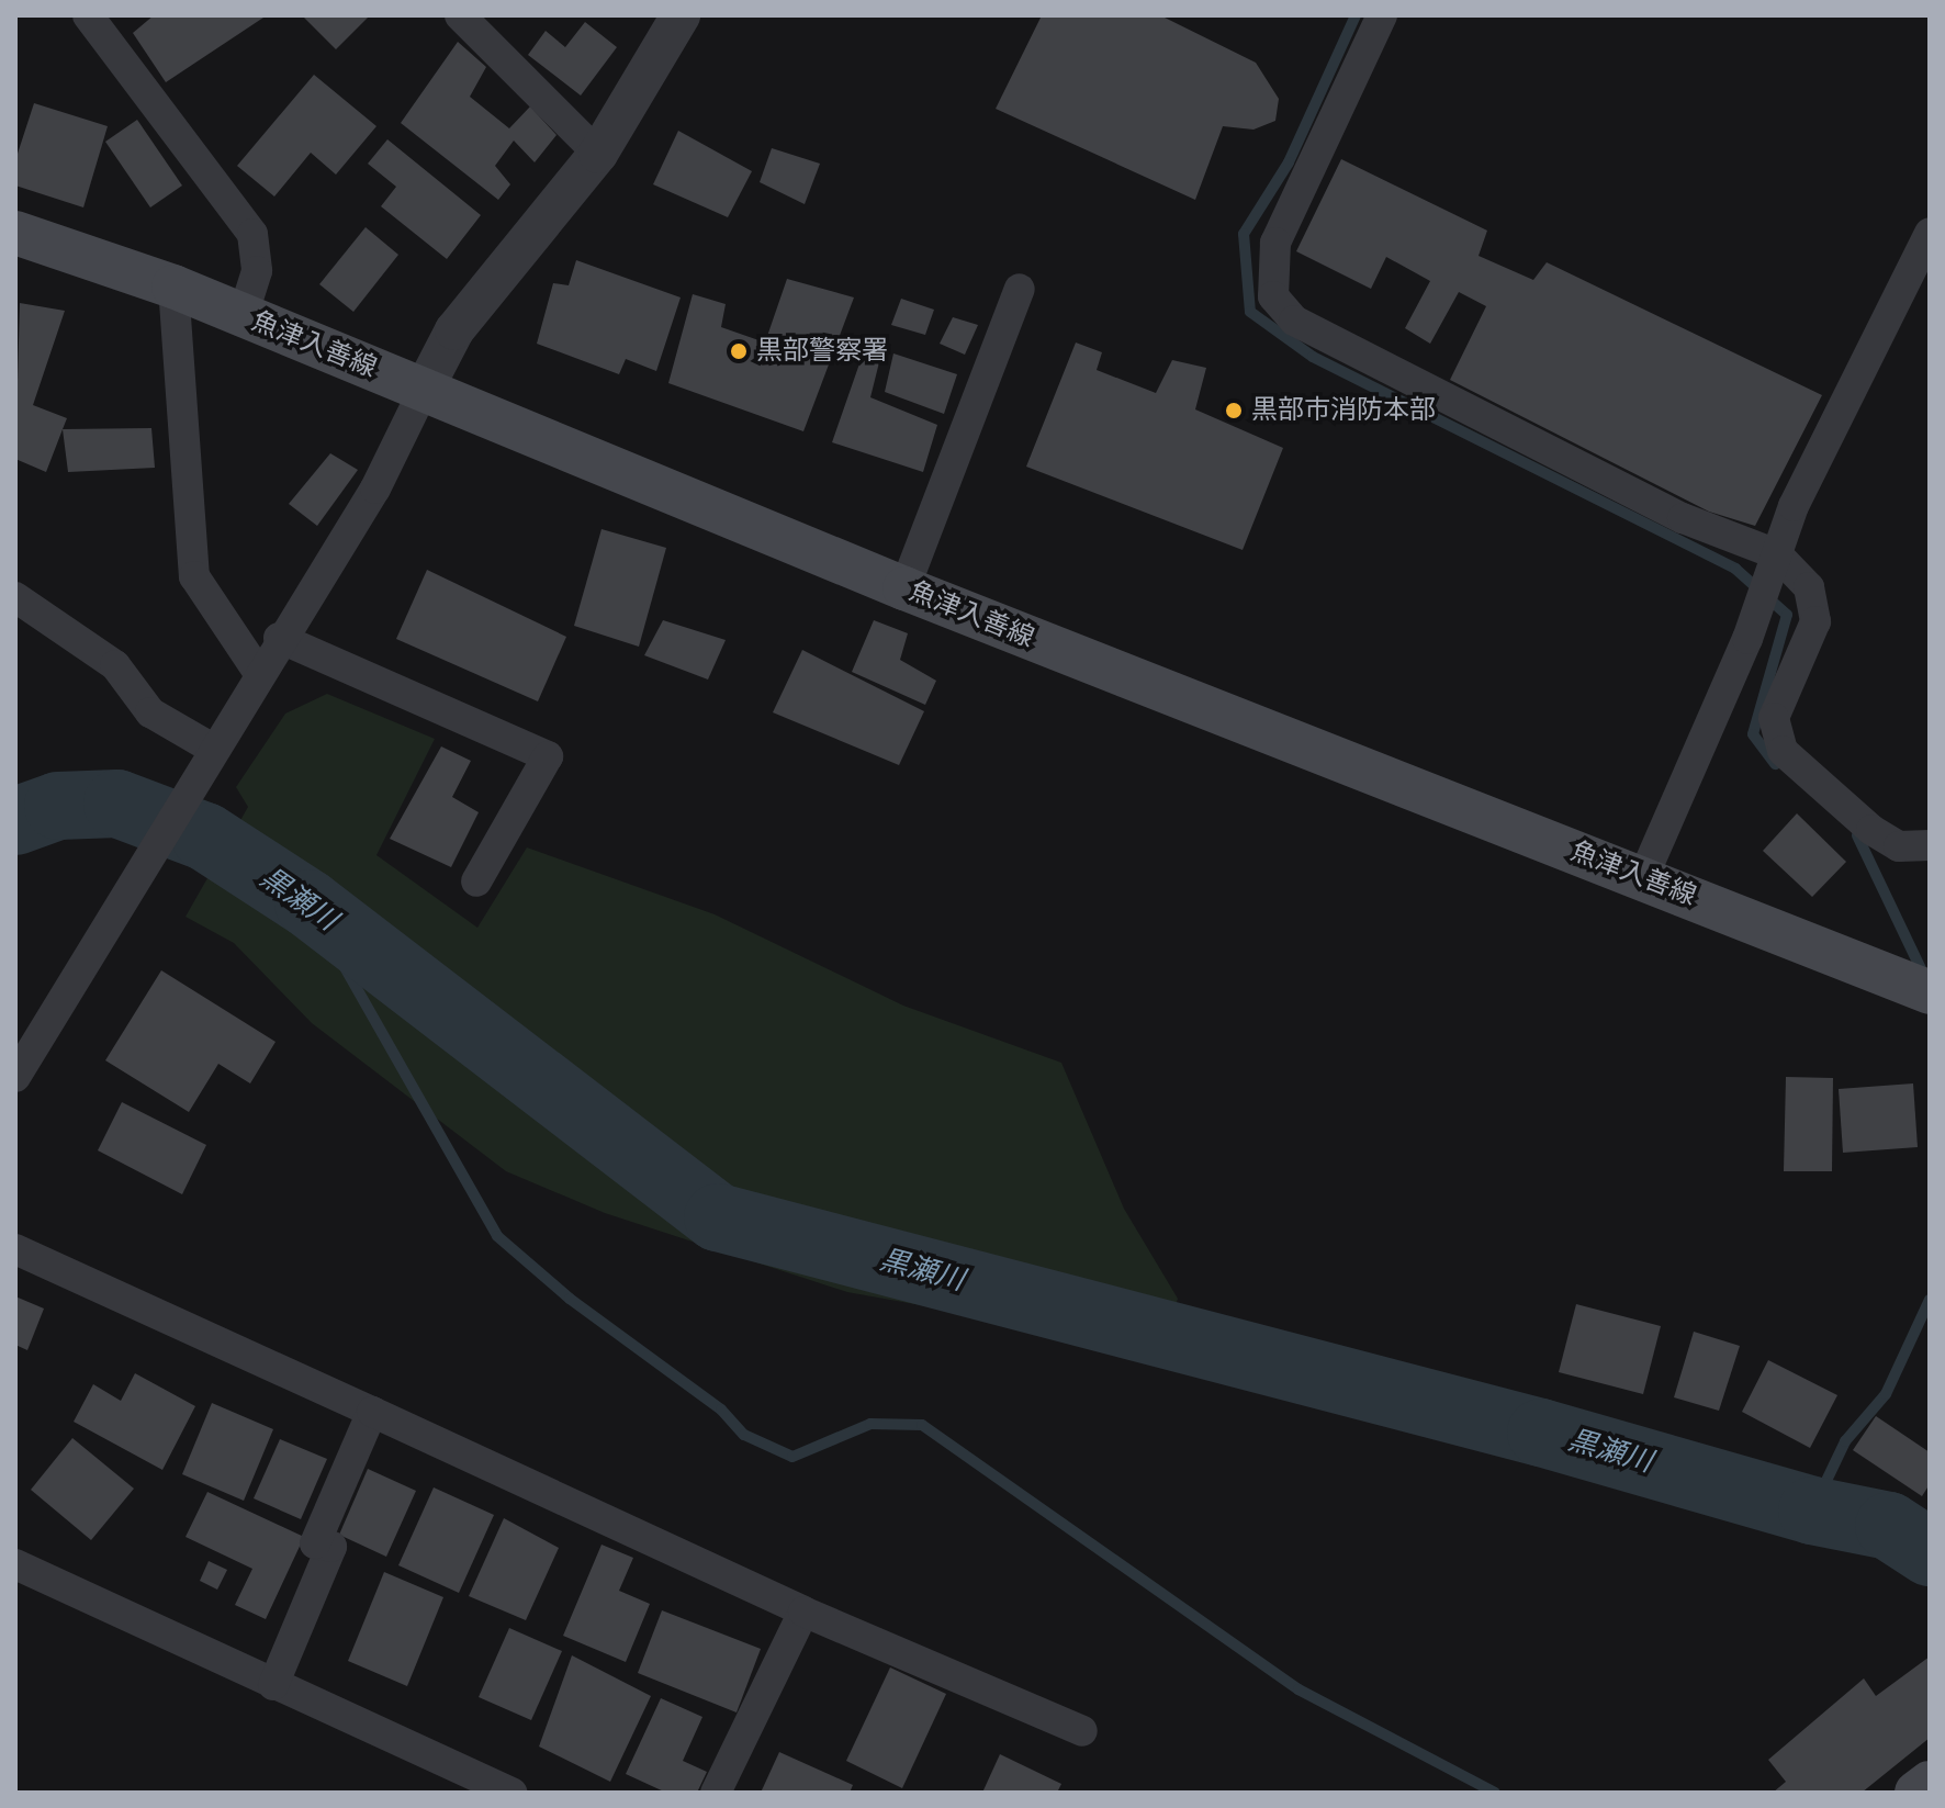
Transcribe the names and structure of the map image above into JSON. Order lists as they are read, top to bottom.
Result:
{
  "streets": {
    "main road": ["魚津入善線"]
  },
  "water": ["黒瀬川"],
  "places": ["黒部警察署", "黒部市消防本部"]
}
